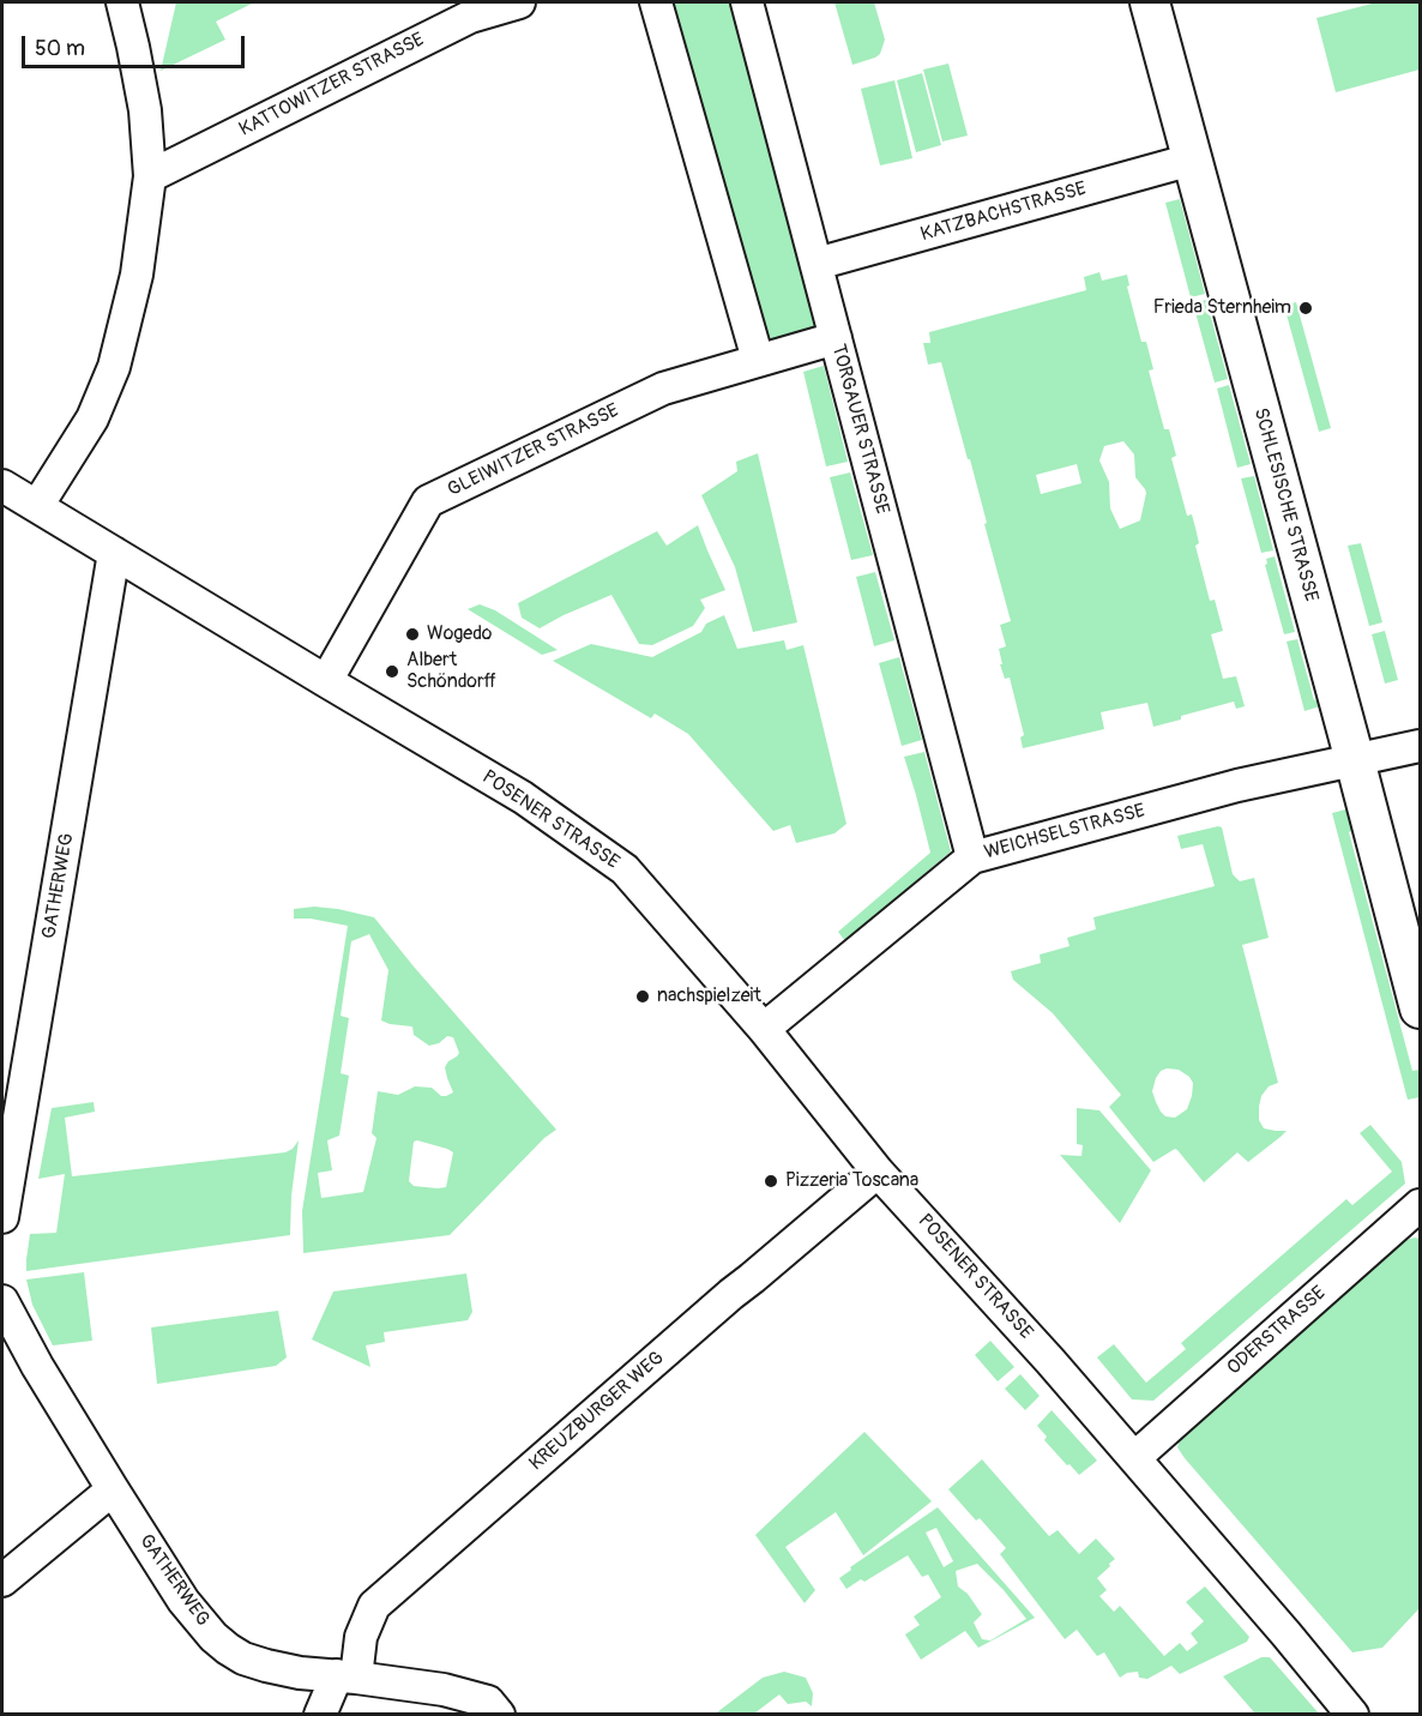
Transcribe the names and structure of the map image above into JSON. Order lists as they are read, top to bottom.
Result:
{
  "streets": {
    "street": [
      "KATTOWITZER STRASSE",
      "KATZBACHSTRASSE",
      "TORGAUER STRASSE",
      "GLEIWITZER STRASSE",
      "SCHLESISCHE STRASSE",
      "POSENER STRASSE",
      "WEICHSELSTRASSE",
      "GATHERWEG",
      "ODERSTRASSE",
      "KREUZBURGER WEG"
    ]
  },
  "crossings": [
    ["KATZBACHSTRASSE", "TORGAUER STRASSE"],
    ["KATZBACHSTRASSE", "SCHLESISCHE STRASSE"],
    ["TORGAUER STRASSE", "GLEIWITZER STRASSE"],
    ["TORGAUER STRASSE", "WEICHSELSTRASSE"],
    ["GLEIWITZER STRASSE", "POSENER STRASSE"],
    ["SCHLESISCHE STRASSE", "WEICHSELSTRASSE"],
    ["POSENER STRASSE", "WEICHSELSTRASSE"],
    ["POSENER STRASSE", "GATHERWEG"],
    ["POSENER STRASSE", "ODERSTRASSE"],
    ["POSENER STRASSE", "KREUZBURGER WEG"],
    ["GATHERWEG", "KREUZBURGER WEG"]
  ],
  "places": [
    "Frieda Sternheim",
    "Wogedo",
    "Albert Schöndorff",
    "nachspielzeit",
    "Pizzeria Toscana"
  ],
  "scale_bar": "50 m"
}
